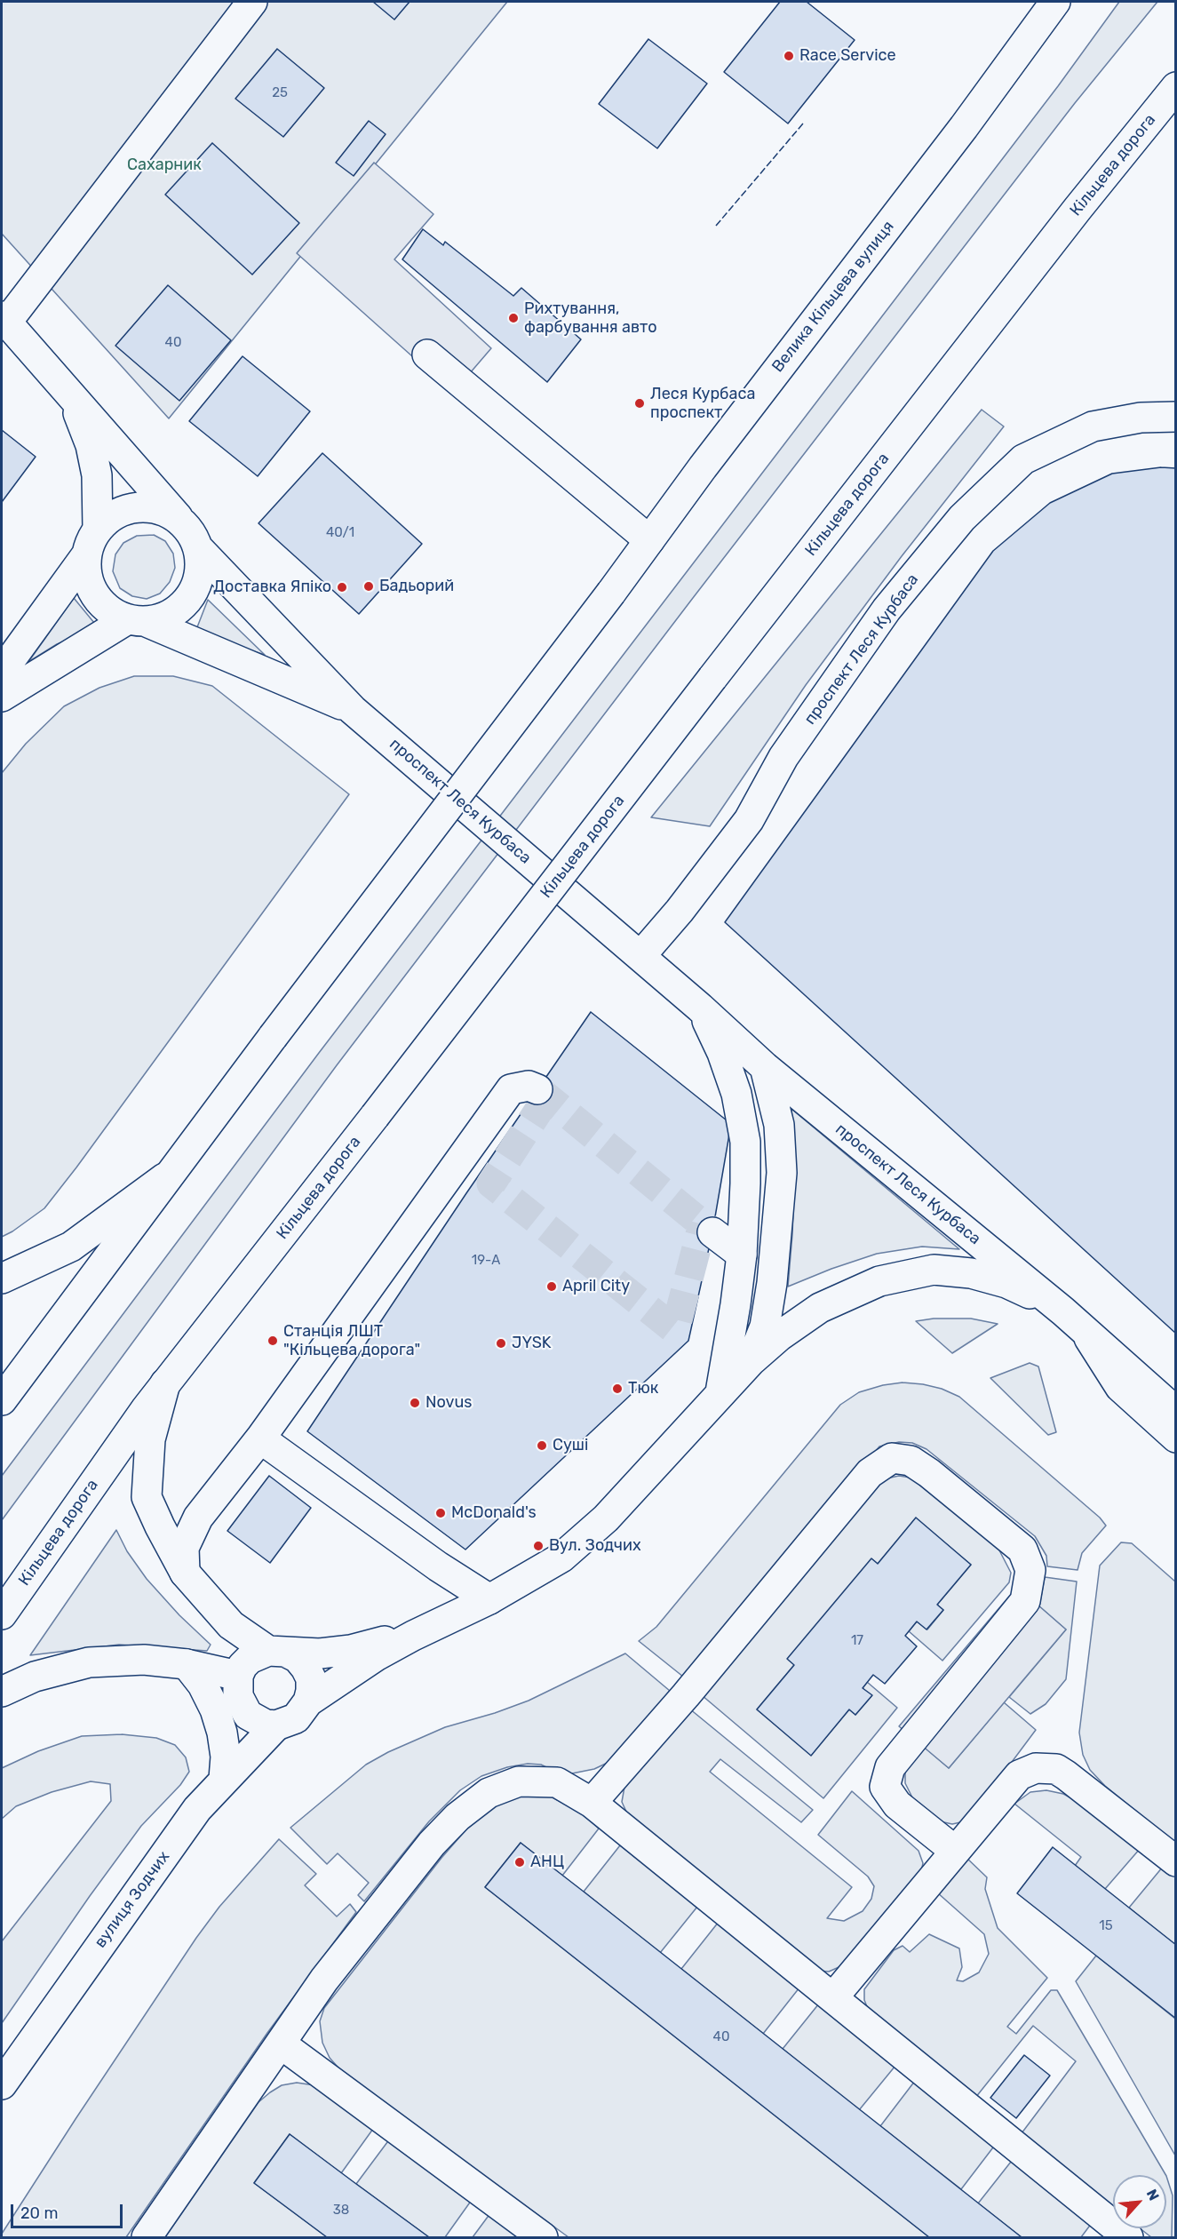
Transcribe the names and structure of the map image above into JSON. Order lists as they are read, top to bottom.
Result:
{
  "streets": {
    "main road": [
      "Кільцева дорога",
      "Велика Кільцева вулиця",
      "проспект Леся Курбаса",
      "вулиця Зодчих"
    ]
  },
  "parks": ["Сахарник"],
  "places": [
    "Race Service",
    "Рихтування, фарбування авто",
    "Леся Курбаса проспект",
    "Бадьорий",
    "Доставка Япіко",
    "April City",
    "Станція ЛШТ \"Кільцева дорога\"",
    "JYSK",
    "Тюк",
    "Novus",
    "Суші",
    "McDonald's",
    "Вул. Зодчих",
    "АНЦ"
  ],
  "house_numbers": [
    "25",
    "40",
    "40/1",
    "19-А",
    "17",
    "15",
    "40",
    "38"
  ],
  "scale_bar": "20 m",
  "north": "top right"
}
